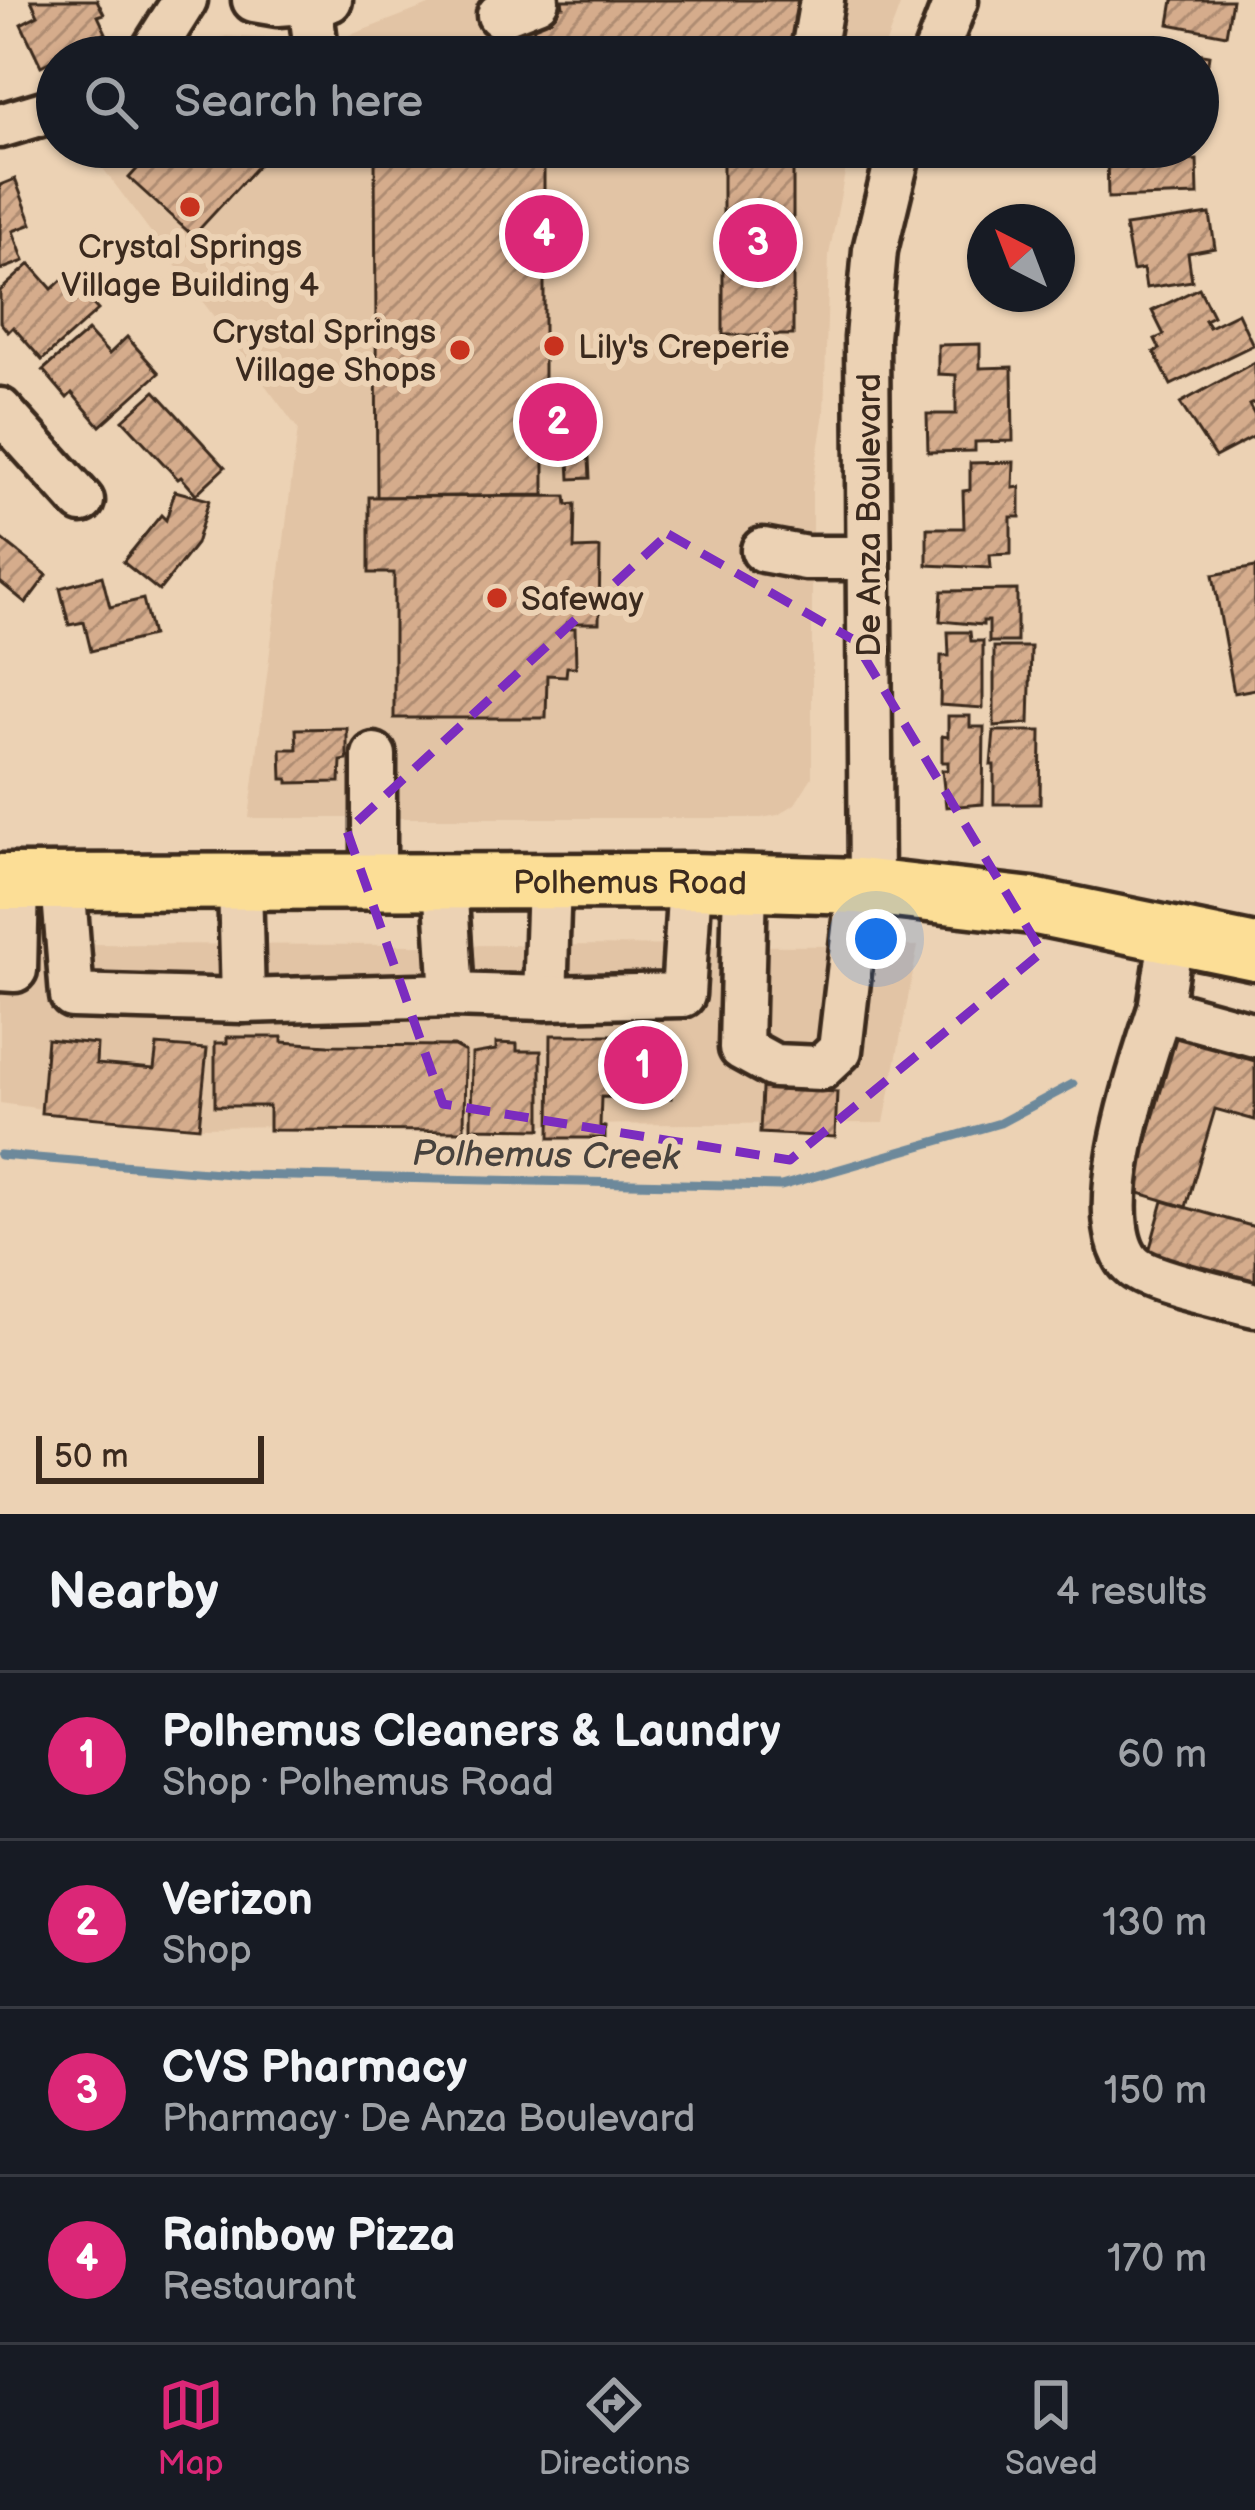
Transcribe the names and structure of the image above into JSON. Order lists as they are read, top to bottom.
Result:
{
  "streets": {
    "main road": ["Polhemus Road"],
    "street": ["De Anza Boulevard"]
  },
  "crossings": [
    ["De Anza Boulevard", "Polhemus Road"]
  ],
  "water": ["Polhemus Creek"],
  "places": [
    "Crystal Springs Village Building 4",
    "Lily's Creperie",
    "Crystal Springs Village Shops",
    "Safeway"
  ],
  "scale_bar": "50 m",
  "north": "top left",
  "page": {
    "search": "Search here",
    "pins": [
      "4",
      "3",
      "2",
      "1"
    ],
    "scale": "50 m",
    "heading": ["Nearby", "4 results"],
    "list": [
      {
        "mark": "1",
        "name": "Polhemus Cleaners & Laundry",
        "note": "Shop · Polhemus Road",
        "value": "60 m"
      },
      {
        "mark": "2",
        "name": "Verizon",
        "note": "Shop",
        "value": "130 m"
      },
      {
        "mark": "3",
        "name": "CVS Pharmacy",
        "note": "Pharmacy · De Anza Boulevard",
        "value": "150 m"
      },
      {
        "mark": "4",
        "name": "Rainbow Pizza",
        "note": "Restaurant",
        "value": "170 m"
      }
    ],
    "nav": ["Map", "Directions", "Saved"]
  }
}
